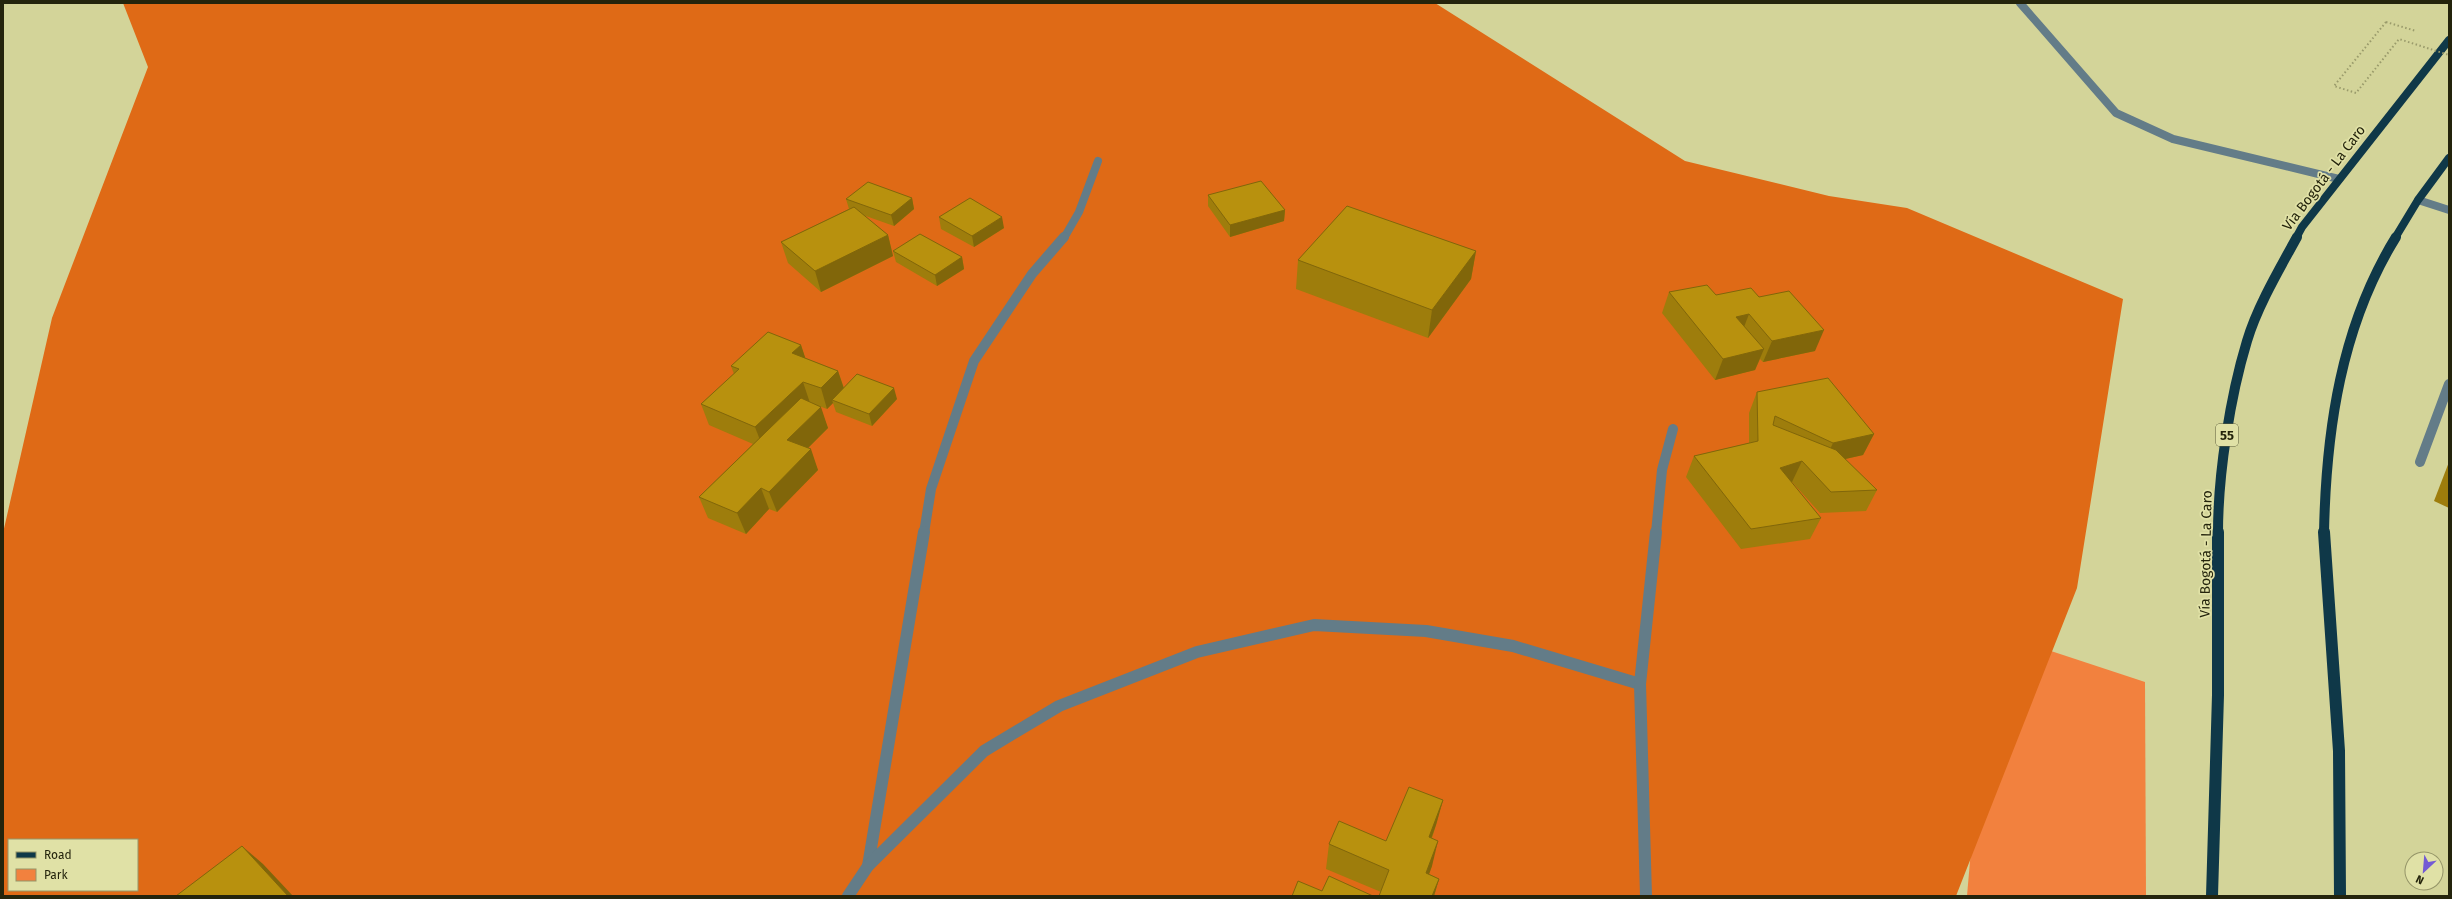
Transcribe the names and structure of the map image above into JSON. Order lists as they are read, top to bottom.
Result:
{
  "streets": {
    "main road": ["Vía Bogotá - La Caro", "55"]
  },
  "legend": ["Road", "Park"],
  "north": "bottom left"
}
